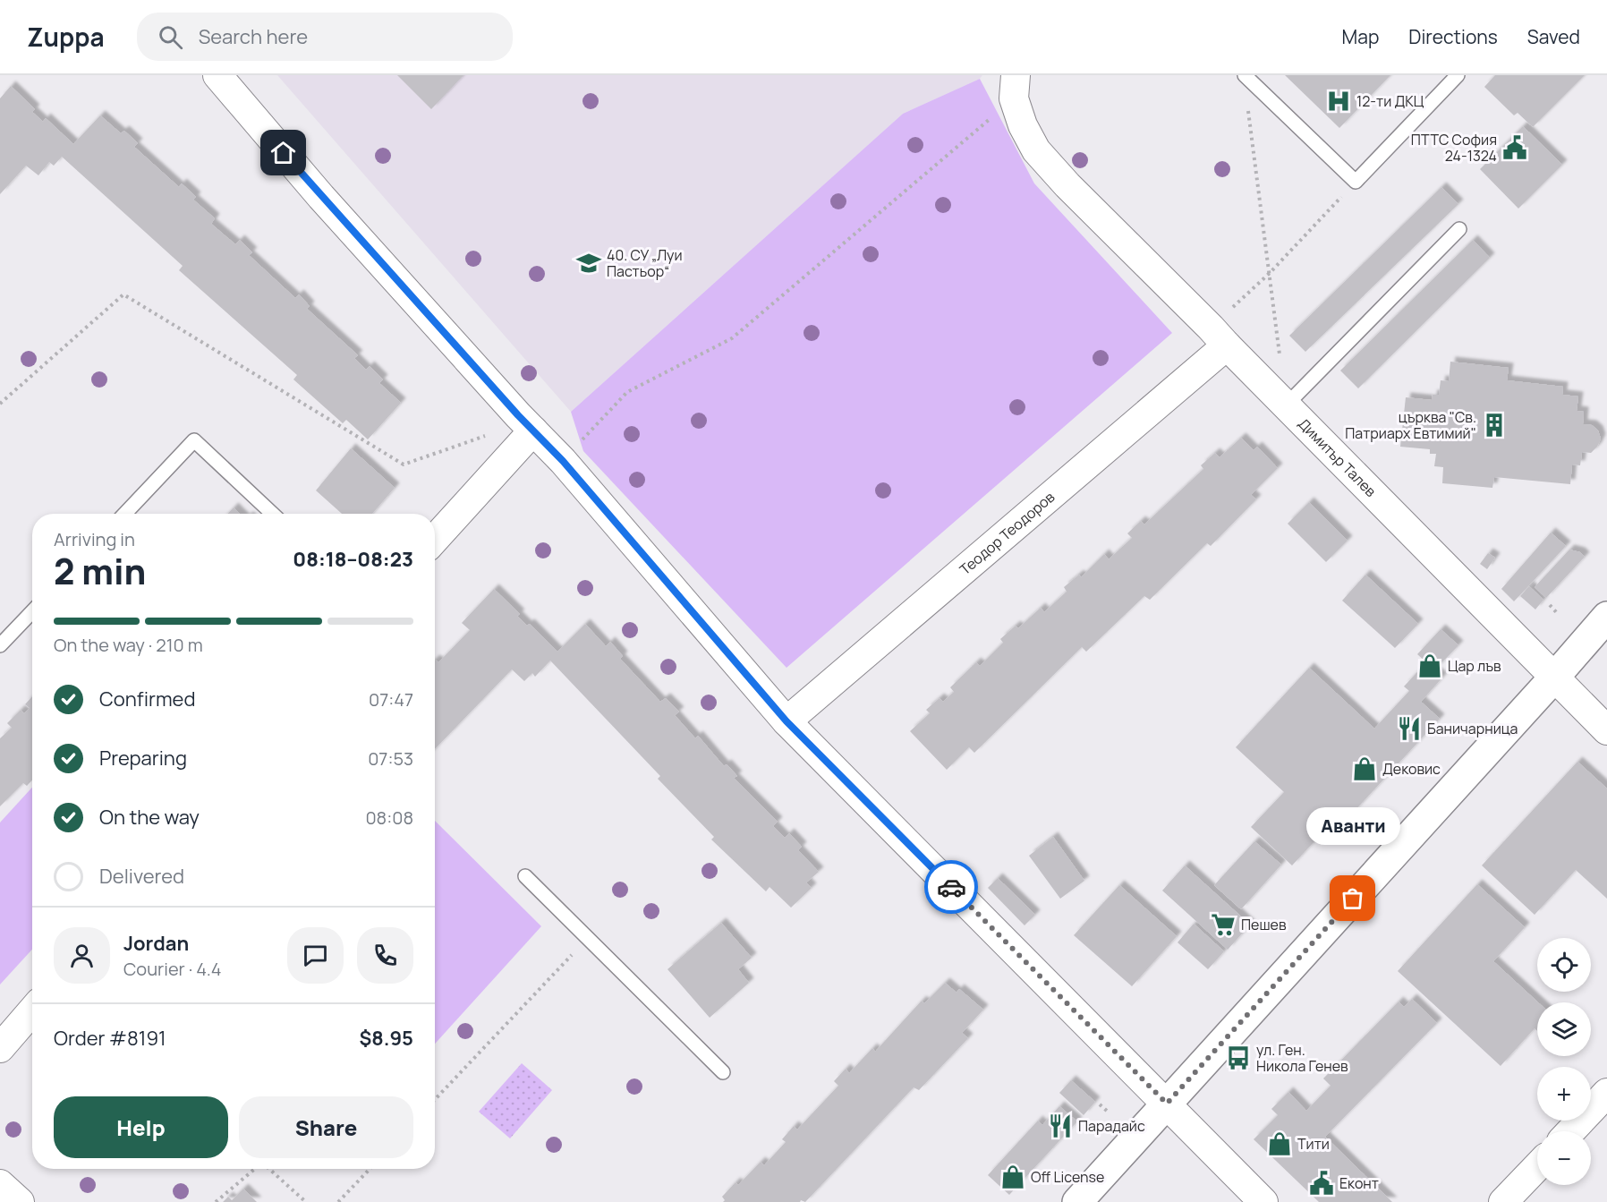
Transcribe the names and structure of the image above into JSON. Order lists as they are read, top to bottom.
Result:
{
  "streets": {
    "street": ["Димитър Талев", "Теодор Теодоров"]
  },
  "crossings": [
    ["Димитър Талев", "Теодор Теодоров"]
  ],
  "places": {
    "hospital": ["12-ти ДКЦ"],
    "public building": ["ПТТС София 24-1324", "Еконт"],
    "school or university": ["40. СУ „Луи Пастьор“"],
    "building": ["църква \"Св. Патриарх Евтимий\""],
    "shop": [
      "Цар лъв",
      "Дековис",
      "Тити",
      "Off License"
    ],
    "restaurant": ["Баничарница", "Парадайс"],
    "other": ["Аванти"],
    "supermarket": ["Пешев"],
    "bus stop": ["ул. Ген. Никола Генев"]
  },
  "page": {
    "header": "Zuppa",
    "search": "Search here",
    "nav": ["Map", "Directions", "Saved"],
    "heading": ["2 min", "Arriving in", "08:18–08:23"],
    "panel": [
      "Jordan",
      "Courier · 4.4",
      "Order #8191",
      "$8.95"
    ],
    "bar": "On the way · 210 m",
    "list": [
      ["Confirmed", "07:47"],
      ["Preparing", "07:53"],
      ["On the way", "08:08"],
      "Delivered"
    ],
    "bubble": "Аванти",
    "map_buttons": ["+", "−"],
    "buttons": ["Help", "Share"]
  }
}
